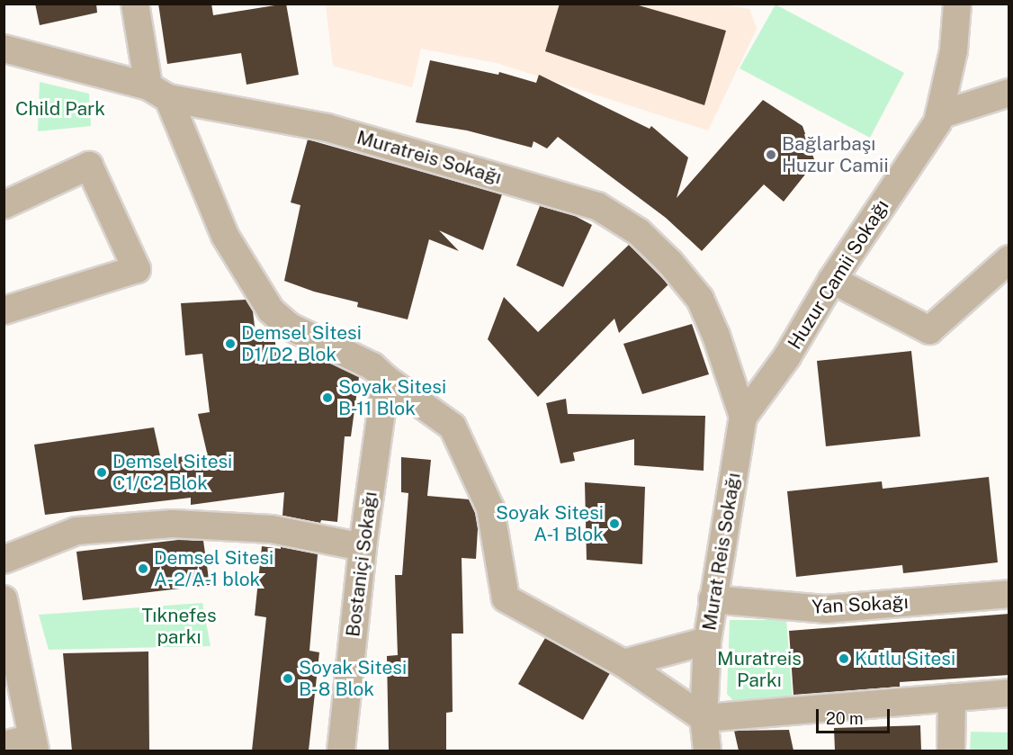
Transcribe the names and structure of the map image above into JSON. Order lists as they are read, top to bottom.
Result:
{
  "streets": {
    "street": [
      "Muratreis Sokağı",
      "Huzur Camii Sokağı",
      "Murat Reis Sokağı",
      "Bostaniçi Sokağı",
      "Yan Sokağı"
    ]
  },
  "crossings": [
    ["Muratreis Sokağı", "Huzur Camii Sokağı"],
    ["Muratreis Sokağı", "Murat Reis Sokağı"],
    ["Huzur Camii Sokağı", "Murat Reis Sokağı"],
    ["Murat Reis Sokağı", "Yan Sokağı"]
  ],
  "parks": ["Child Park", "Tıknefes parkı", "Muratreis Parkı"],
  "places": [
    "Bağlarbaşı Huzur Camii",
    "Demsel Sİtesi D1/D2 Blok",
    "Soyak Sitesi B-11 Blok",
    "Demsel Sitesi C1/C2 Blok",
    "Soyak Sitesi A-1 Blok",
    "Demsel Sitesi A-2/A-1 blok",
    "Kutlu Sitesi",
    "Soyak Sitesi B-8 Blok"
  ],
  "scale_bar": "20 m"
}
